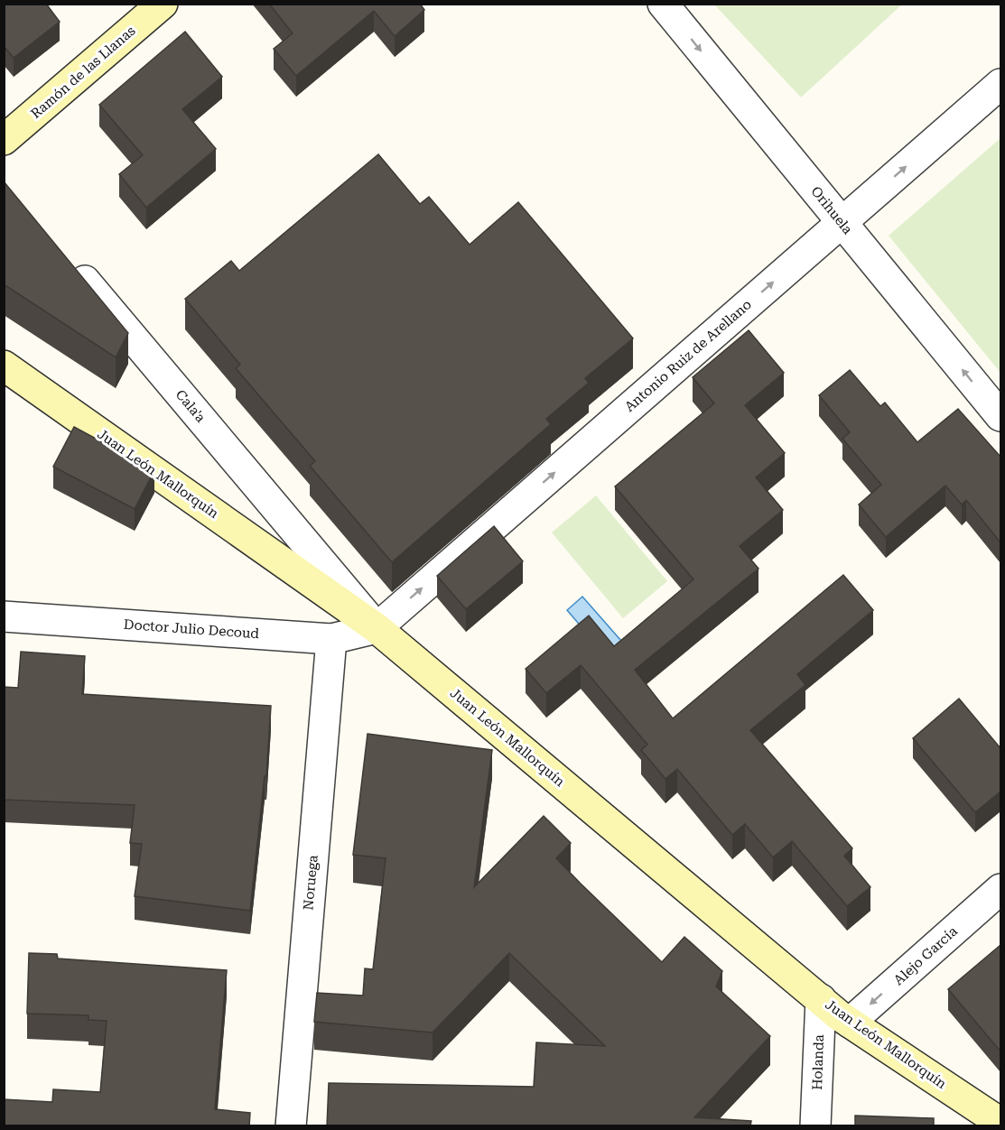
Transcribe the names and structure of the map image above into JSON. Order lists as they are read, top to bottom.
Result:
{
  "streets": {
    "street": [
      "Ramón de las Llanas",
      "Orihuela",
      "Antonio Ruiz de Arellano",
      "Cala'a",
      "Juan León Mallorquín",
      "Doctor Julio Decoud",
      "Noruega",
      "Alejo García",
      "Holanda"
    ]
  },
  "crossings": [
    ["Orihuela", "Antonio Ruiz de Arellano"],
    ["Antonio Ruiz de Arellano", "Cala'a"],
    ["Antonio Ruiz de Arellano", "Juan León Mallorquín"],
    ["Antonio Ruiz de Arellano", "Doctor Julio Decoud"],
    ["Cala'a", "Juan León Mallorquín"],
    ["Cala'a", "Doctor Julio Decoud"],
    ["Juan León Mallorquín", "Doctor Julio Decoud"],
    ["Juan León Mallorquín", "Alejo García"],
    ["Juan León Mallorquín", "Holanda"],
    ["Doctor Julio Decoud", "Noruega"]
  ],
  "one_way": ["Antonio Ruiz de Arellano", "Alejo García"]
}
